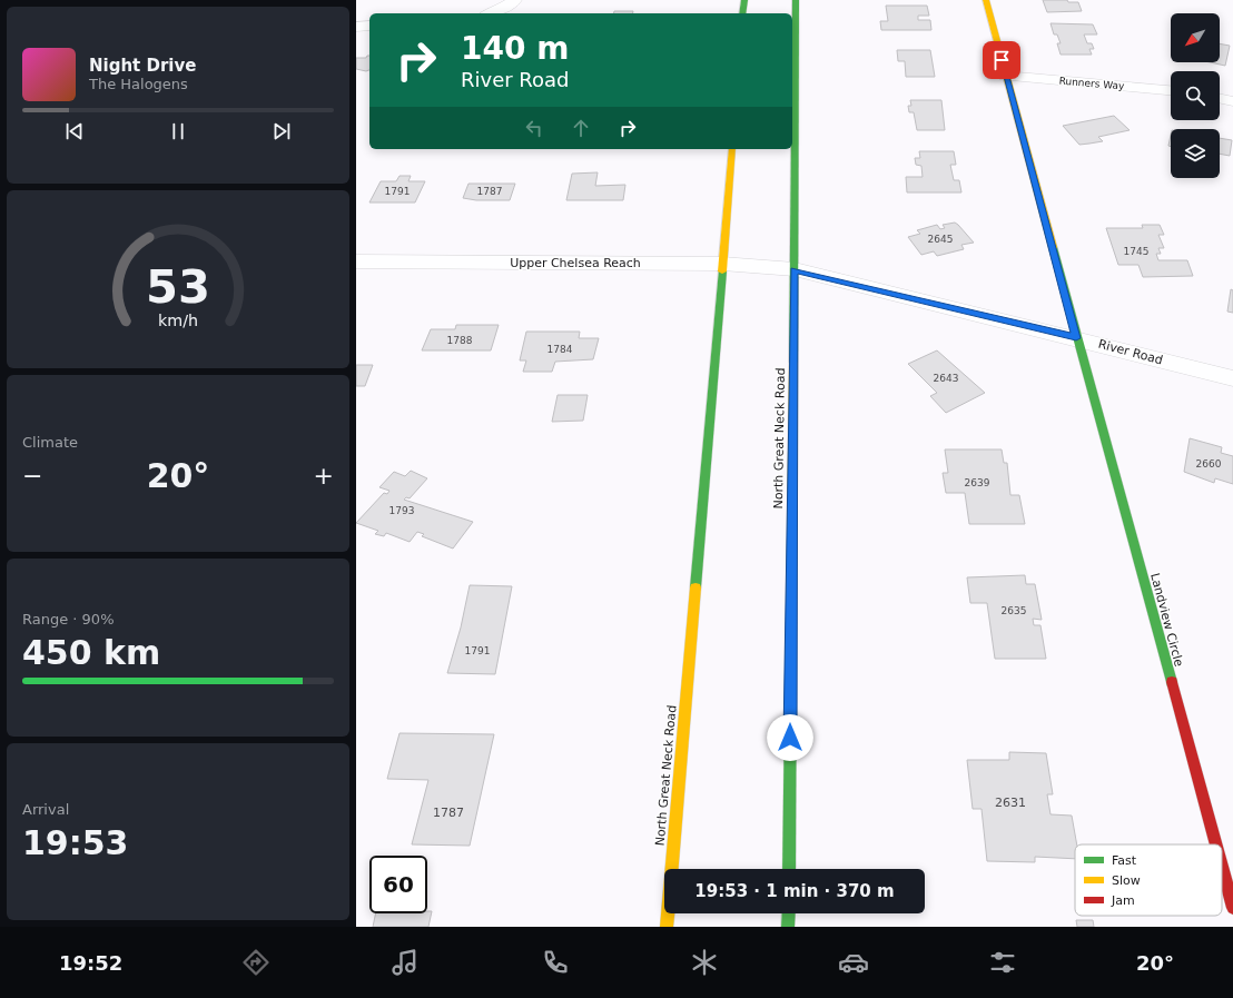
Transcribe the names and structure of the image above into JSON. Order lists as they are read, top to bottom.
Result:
{
  "streets": {
    "main road": ["North Great Neck Road", "Landview Circle"],
    "street": ["Runners Way", "Upper Chelsea Reach", "River Road"]
  },
  "crossings": [
    ["Runners Way", "Landview Circle"],
    ["Upper Chelsea Reach", "River Road"],
    ["Upper Chelsea Reach", "North Great Neck Road"],
    ["River Road", "North Great Neck Road"],
    ["River Road", "Landview Circle"]
  ],
  "house_numbers": [
    "1791",
    "1787",
    "2645",
    "1745",
    "1788",
    "1784",
    "2643",
    "2660",
    "2639",
    "1793",
    "2635",
    "1791",
    "2631",
    "1787"
  ],
  "legend": ["Fast", "Slow", "Jam"],
  "north": "bottom left",
  "page": {
    "turn": ["140 m", "River Road"],
    "song": ["Night Drive", "The Halogens"],
    "tile": [
      "Climate",
      ["Range · 90%", "450 km"],
      ["Arrival", "19:53"]
    ],
    "heat": ["−", "20°", "+"],
    "limit": "60",
    "trip": "19:53 · 1 min · 370 m",
    "tabs": ["19:52", "20°"],
    "gauge": ["53", "km/h"]
  }
}
